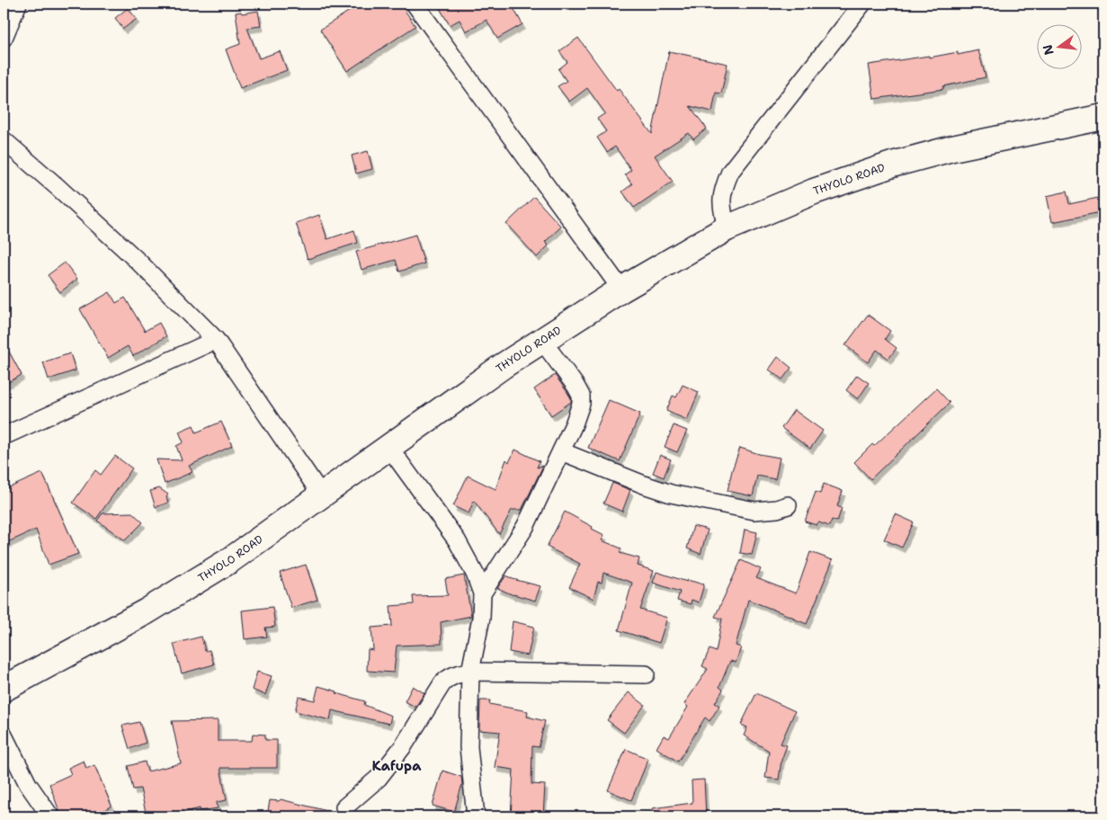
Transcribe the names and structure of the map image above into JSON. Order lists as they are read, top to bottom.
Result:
{
  "streets": {
    "highway": ["THYOLO ROAD"]
  },
  "districts": ["Kafupa"],
  "north": "left"
}
